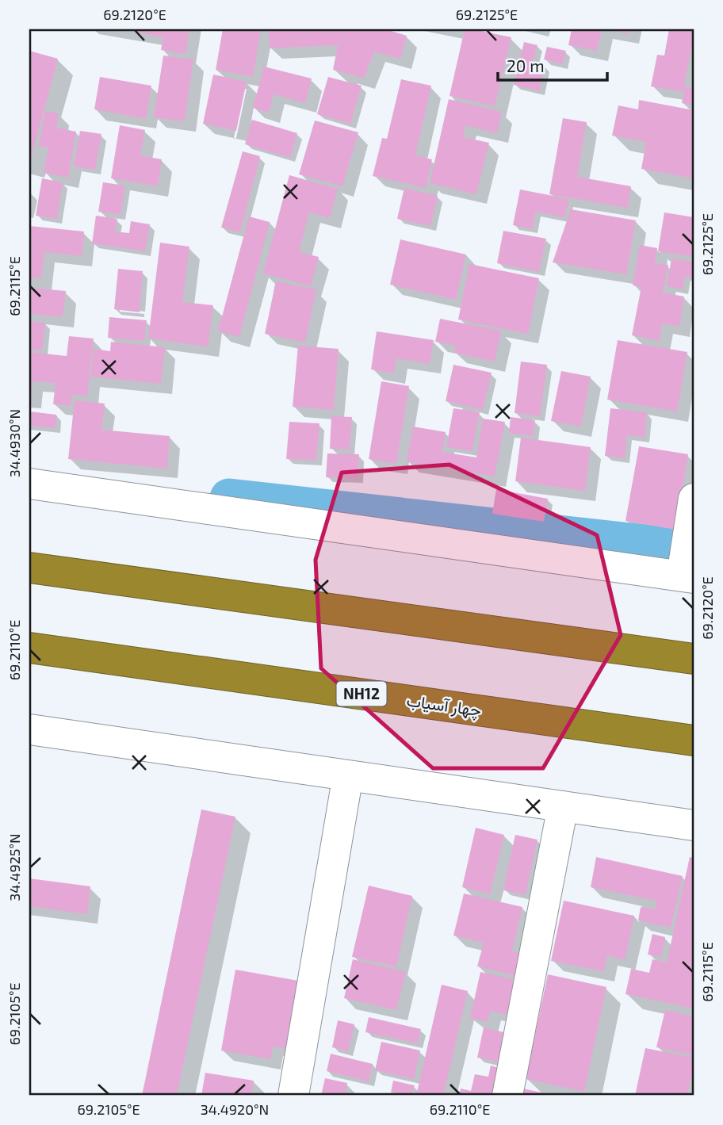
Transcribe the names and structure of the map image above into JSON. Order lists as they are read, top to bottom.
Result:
{
  "streets": {
    "highway": ["NH12", "چهار آسیاب"]
  },
  "scale_bar": "20 m",
  "coordinates": [
    "69.2120°E",
    "69.2125°E",
    "69.2115°E",
    "34.4930°N",
    "69.2110°E",
    "34.4925°N",
    "69.2105°E",
    "34.4920°N"
  ]
}
